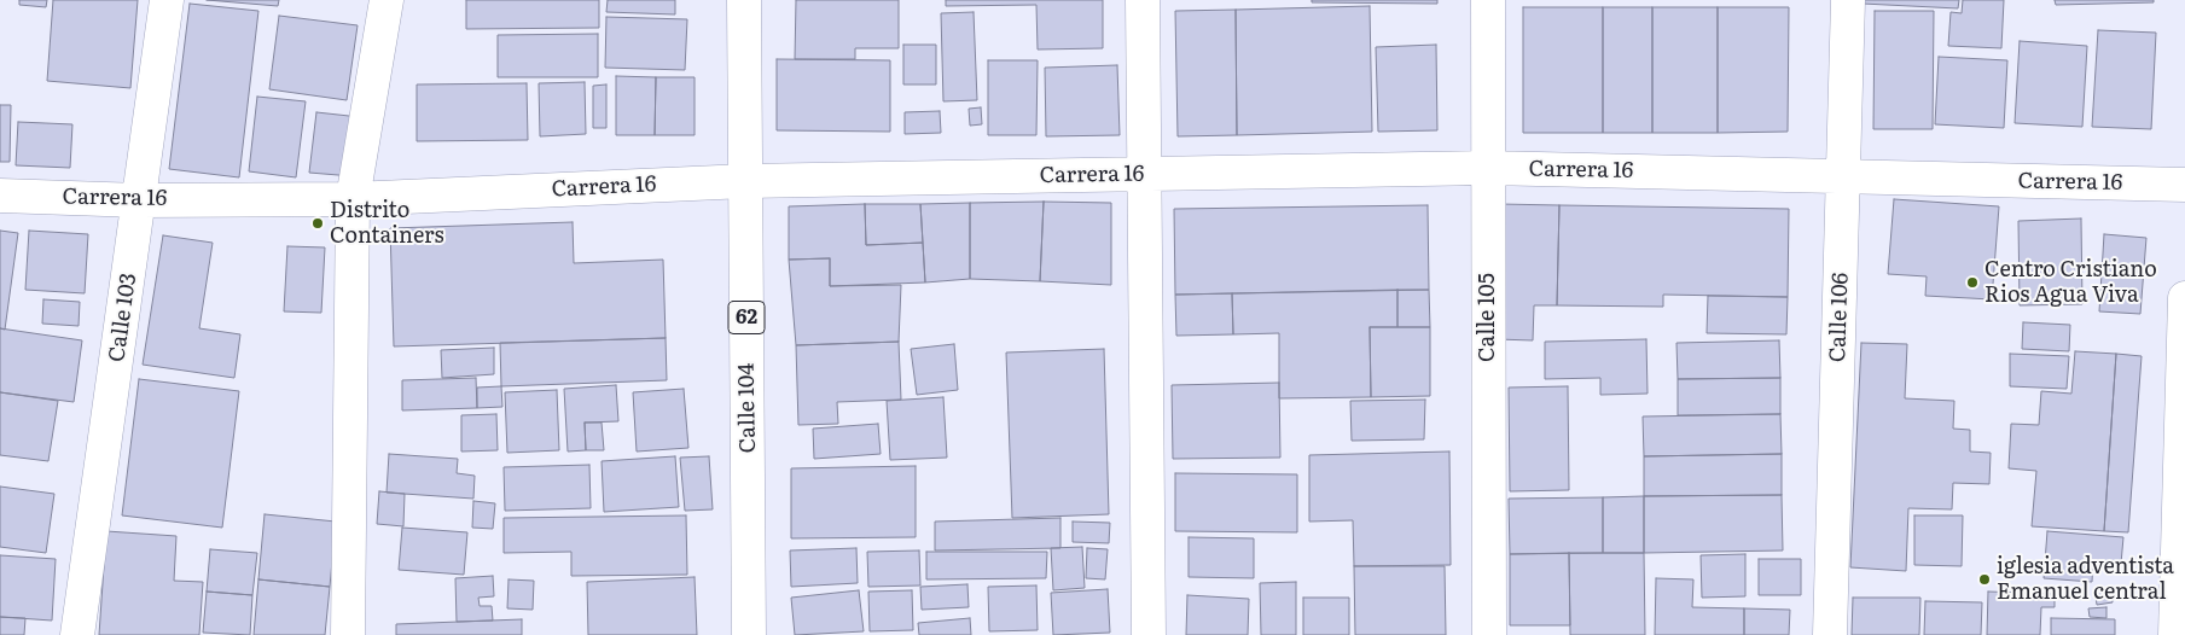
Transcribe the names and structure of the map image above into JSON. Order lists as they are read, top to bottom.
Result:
{
  "streets": {
    "street": [
      "Carrera 16",
      "Calle 103",
      "62",
      "Calle 105",
      "Calle 106",
      "Calle 104"
    ]
  },
  "crossings": [
    ["Carrera 16", "Calle 103"],
    ["Carrera 16", "Calle 105"],
    ["Carrera 16", "Calle 106"],
    ["Carrera 16", "Calle 104"]
  ],
  "places": ["Distrito Containers", "Centro Cristiano Rios Agua Viva", "iglesia adventista Emanuel central"]
}
